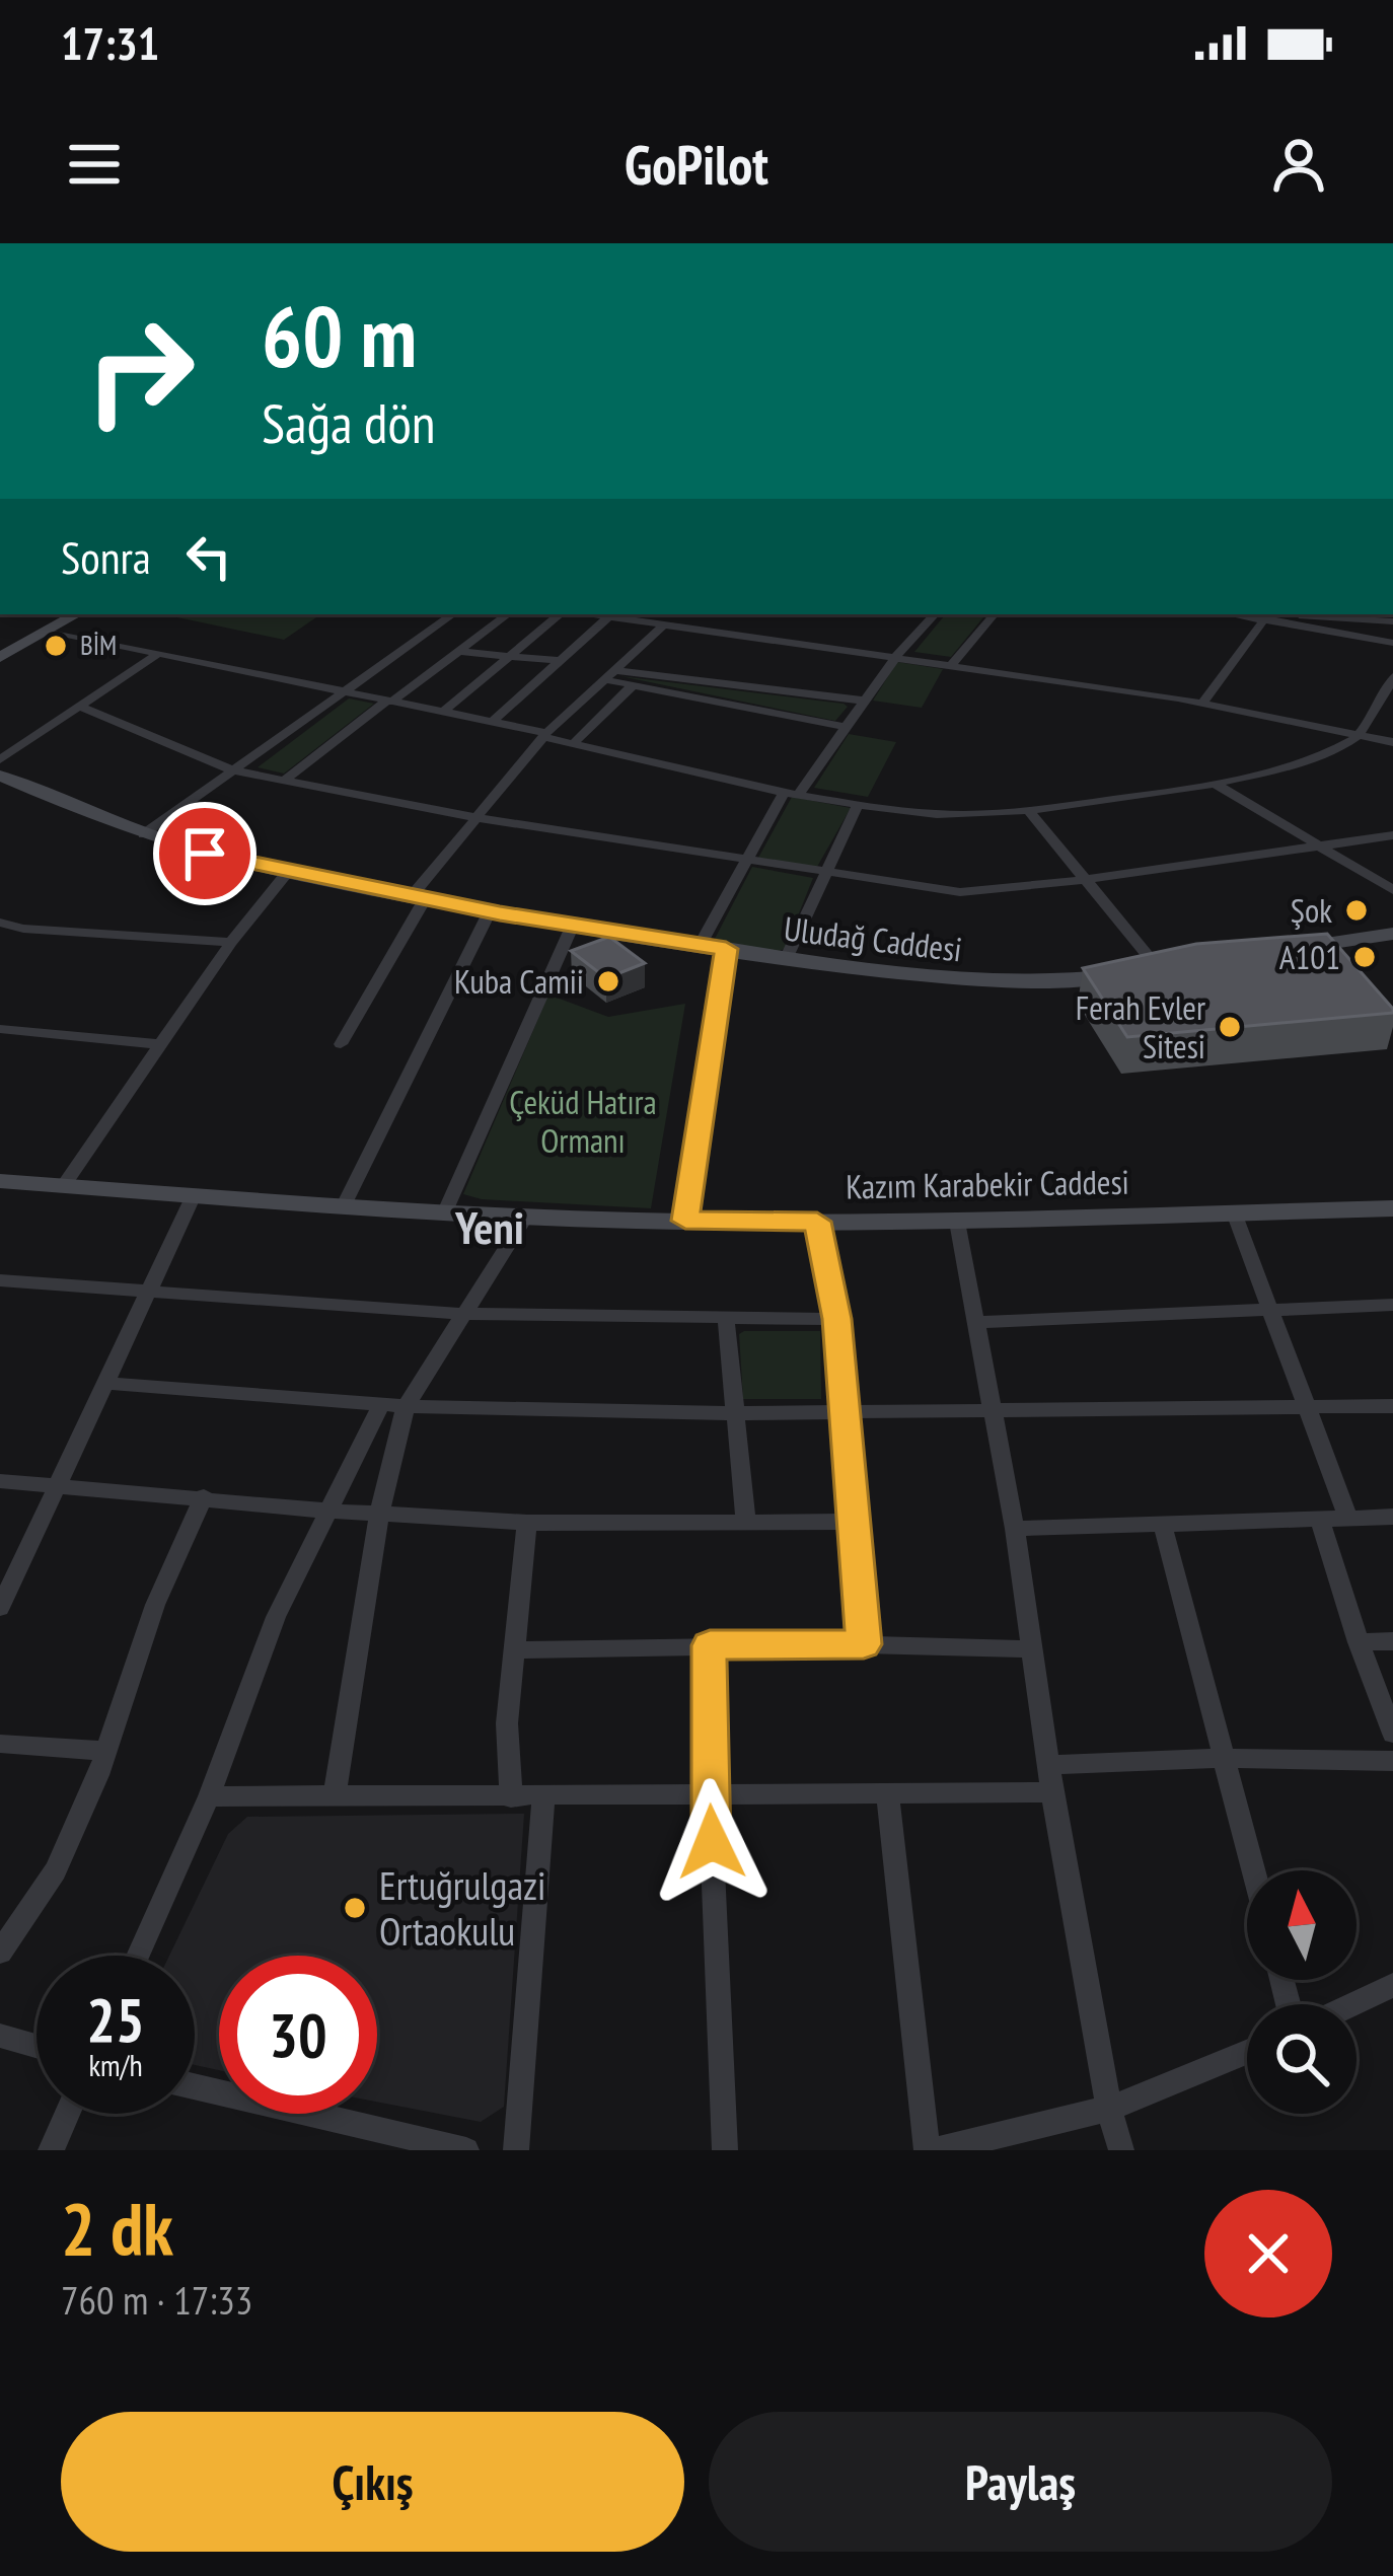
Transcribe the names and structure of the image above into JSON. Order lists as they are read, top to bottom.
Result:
{
  "streets": {
    "street": ["Uludağ Caddesi", "Kazım Karabekir Caddesi"]
  },
  "districts": ["Yeni"],
  "parks": ["Çeküd Hatıra Ormanı"],
  "places": [
    "BİM",
    "Şok",
    "A101",
    "Kuba Camii",
    "Ferah Evler Sitesi",
    "Ertuğrulgazi Ortaokulu"
  ],
  "north": "top",
  "page": {
    "status": "17:31",
    "header": "GoPilot",
    "turn": ["60 m", "Sağa dön"],
    "then": "Sonra",
    "speed": "25 km/h",
    "limit": "30",
    "heading": ["2 dk", "760 m · 17:33"],
    "buttons": ["Çıkış", "Paylaş"]
  }
}
